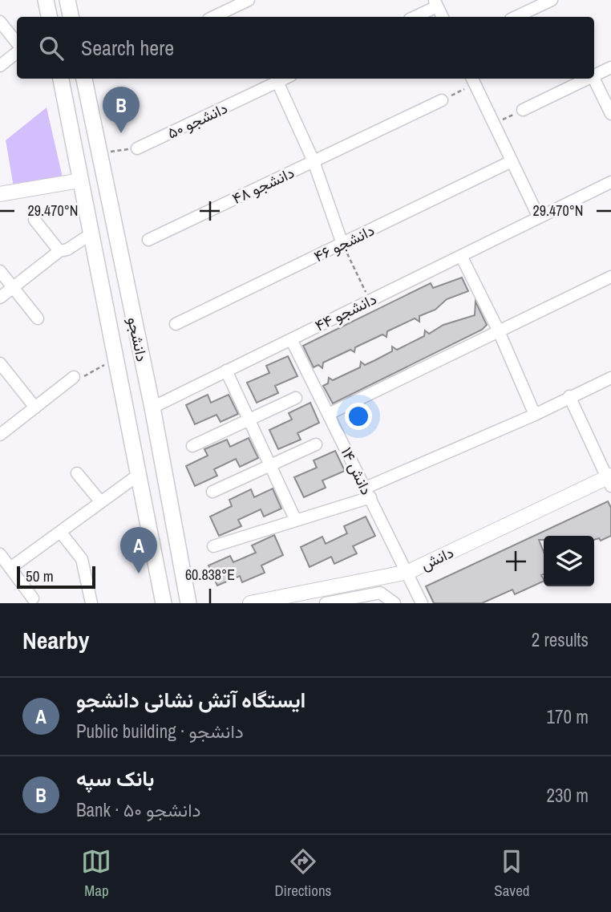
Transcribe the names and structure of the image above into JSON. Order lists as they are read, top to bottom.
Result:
{
  "streets": {
    "main road": ["دانشجو"],
    "street": [
      "دانشجو ۵۰",
      "دانشجو ۴۸",
      "دانشجو ۴۶",
      "دانشجو ۴۴",
      "دانش ۱۴",
      "دانش"
    ]
  },
  "crossings": [
    ["دانشجو ۵۰", "دانشجو ۴۸"],
    ["دانشجو ۴۴", "دانشجو"],
    ["دانشجو ۴۴", "دانش ۱۴"],
    ["دانش ۱۴", "دانش"]
  ],
  "scale_bar": "50 m",
  "page": {
    "search": "Search here",
    "pins": ["B", "A"],
    "scale": "50 m",
    "heading": ["Nearby", "2 results"],
    "list": [
      {
        "mark": "A",
        "name": "ایستگاه آتش نشانی دانشجو",
        "note": "Public building · دانشجو",
        "value": "170 m"
      },
      {
        "mark": "B",
        "name": "بانک سپه",
        "note": "Bank · دانشجو ۵۰",
        "value": "230 m"
      }
    ],
    "nav": ["Map", "Directions", "Saved"]
  },
  "coordinates": ["29.470°N", "60.838°E"]
}
